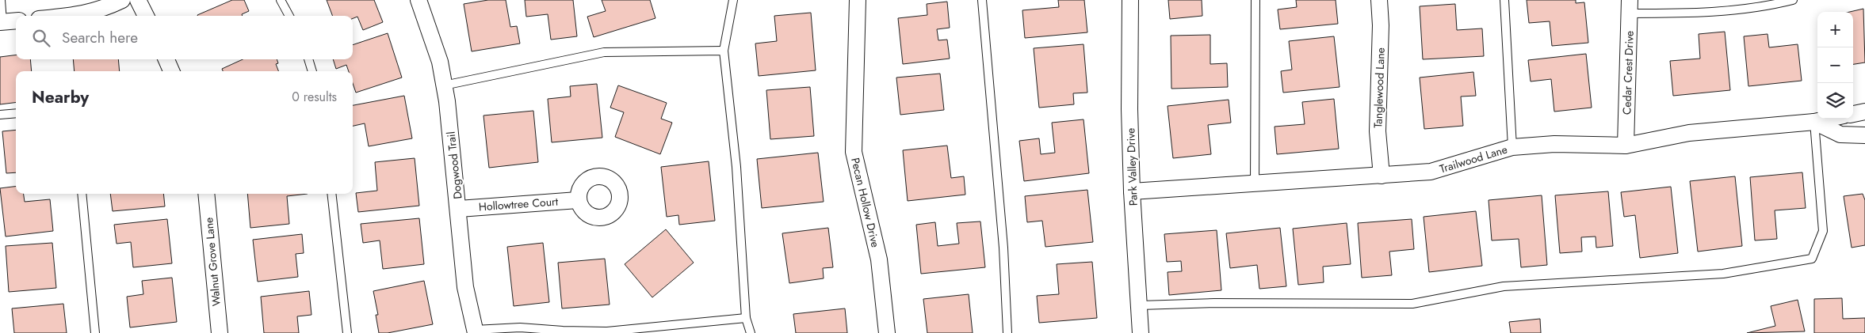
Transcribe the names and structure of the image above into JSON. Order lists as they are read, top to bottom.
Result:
{
  "streets": {
    "street": [
      "Cedar Crest Drive",
      "Tanglewood Lane",
      "Trailwood Lane",
      "Dogwood Trail",
      "Park Valley Drive",
      "Pecan Hollow Drive",
      "Hollowtree Court",
      "Walnut Grove Lane"
    ]
  },
  "crossings": [
    ["Cedar Crest Drive", "Trailwood Lane"],
    ["Tanglewood Lane", "Trailwood Lane"],
    ["Trailwood Lane", "Park Valley Drive"],
    ["Dogwood Trail", "Hollowtree Court"]
  ],
  "page": {
    "map_buttons": ["+", "−"],
    "search": "Search here",
    "heading": ["Nearby", "0 results"]
  }
}
